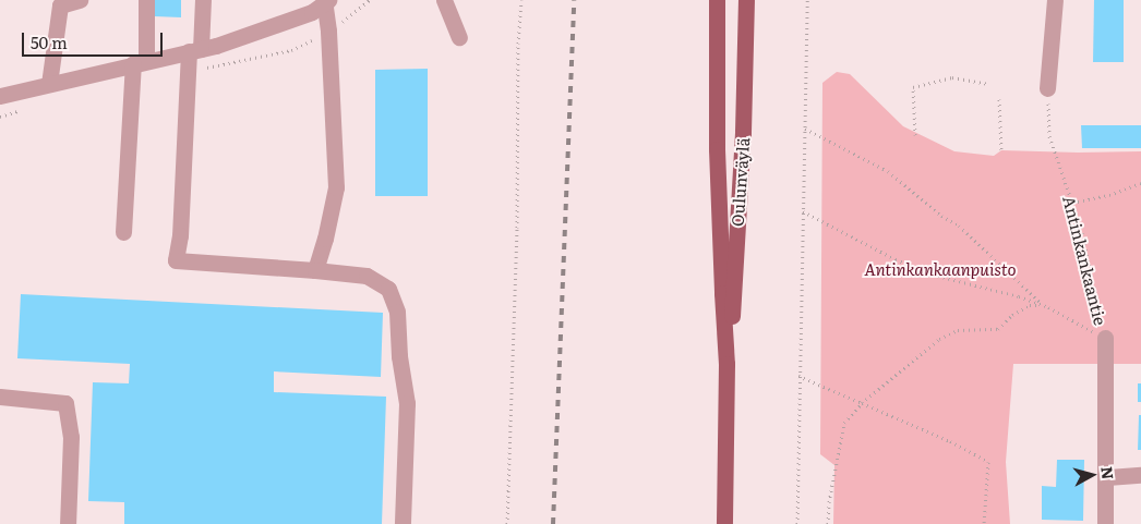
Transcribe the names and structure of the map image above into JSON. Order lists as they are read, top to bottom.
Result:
{
  "streets": {
    "main road": ["Oulunväylä"],
    "street": ["Antinkankaantie"]
  },
  "parks": ["Antinkankaanpuisto"],
  "scale_bar": "50 m",
  "north": "right"
}
